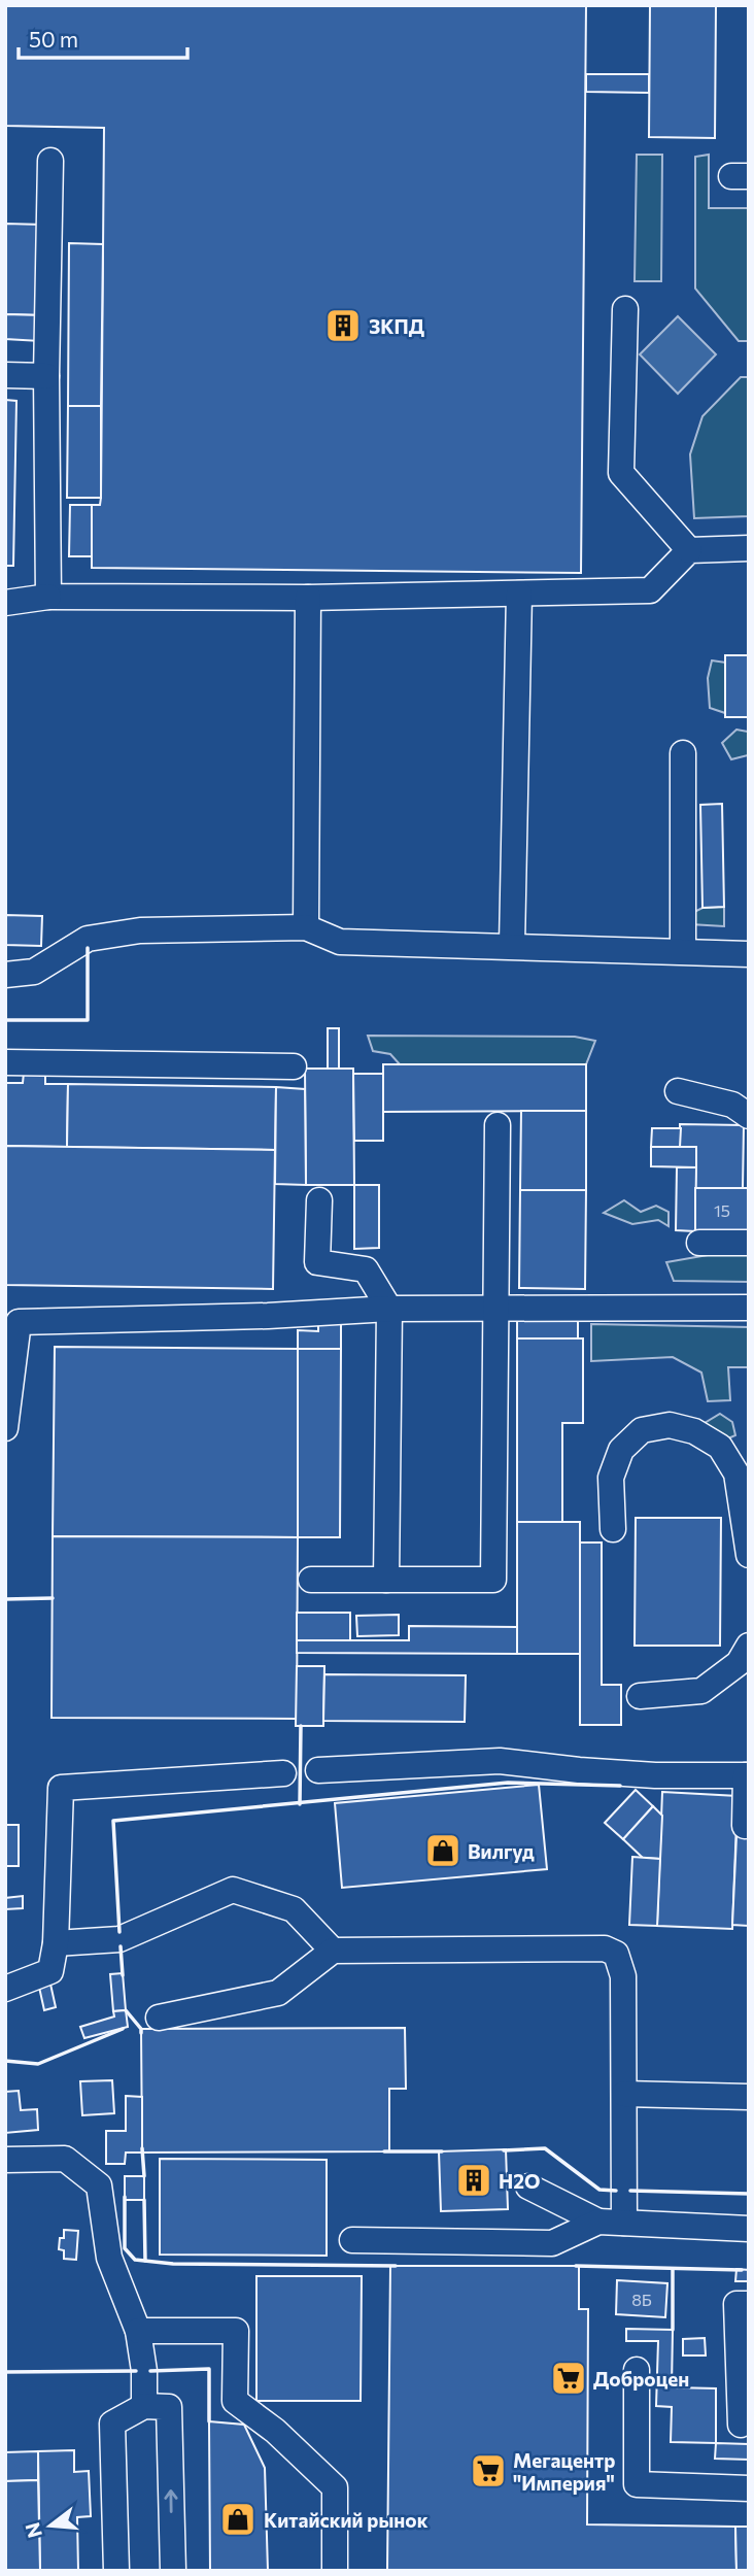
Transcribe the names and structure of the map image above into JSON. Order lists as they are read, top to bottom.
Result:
{
  "places": {
    "building": ["ЗКПД", "H2O"],
    "shop": ["Вилгуд", "Китайский рынок"],
    "supermarket": ["Доброцен", "Мегацентр \"Империя\""]
  },
  "house_numbers": ["15", "8Б"],
  "scale_bar": "50 m",
  "north": "left"
}
